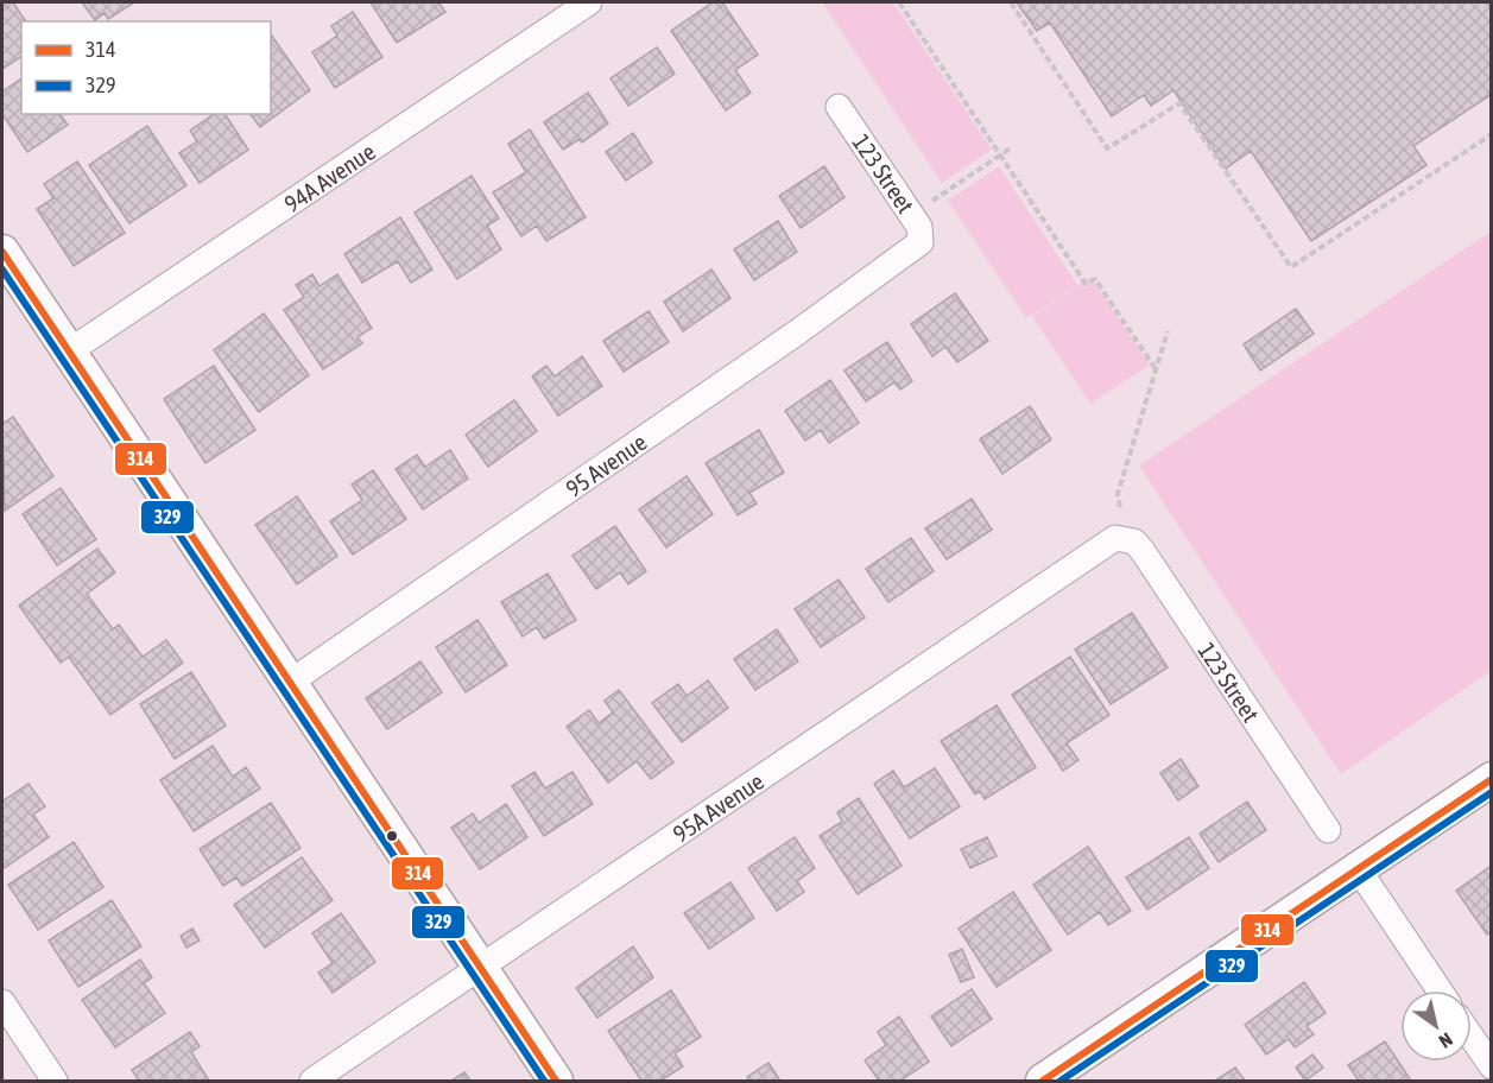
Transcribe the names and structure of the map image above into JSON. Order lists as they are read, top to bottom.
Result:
{
  "streets": {
    "street": [
      "123 Street",
      "94A Avenue",
      "95 Avenue",
      "95A Avenue"
    ]
  },
  "crossings": [
    ["123 Street", "95 Avenue"],
    ["123 Street", "95A Avenue"]
  ],
  "lines": ["transit line 314", "transit line 329"],
  "legend": ["314", "329"],
  "north": "bottom right"
}
